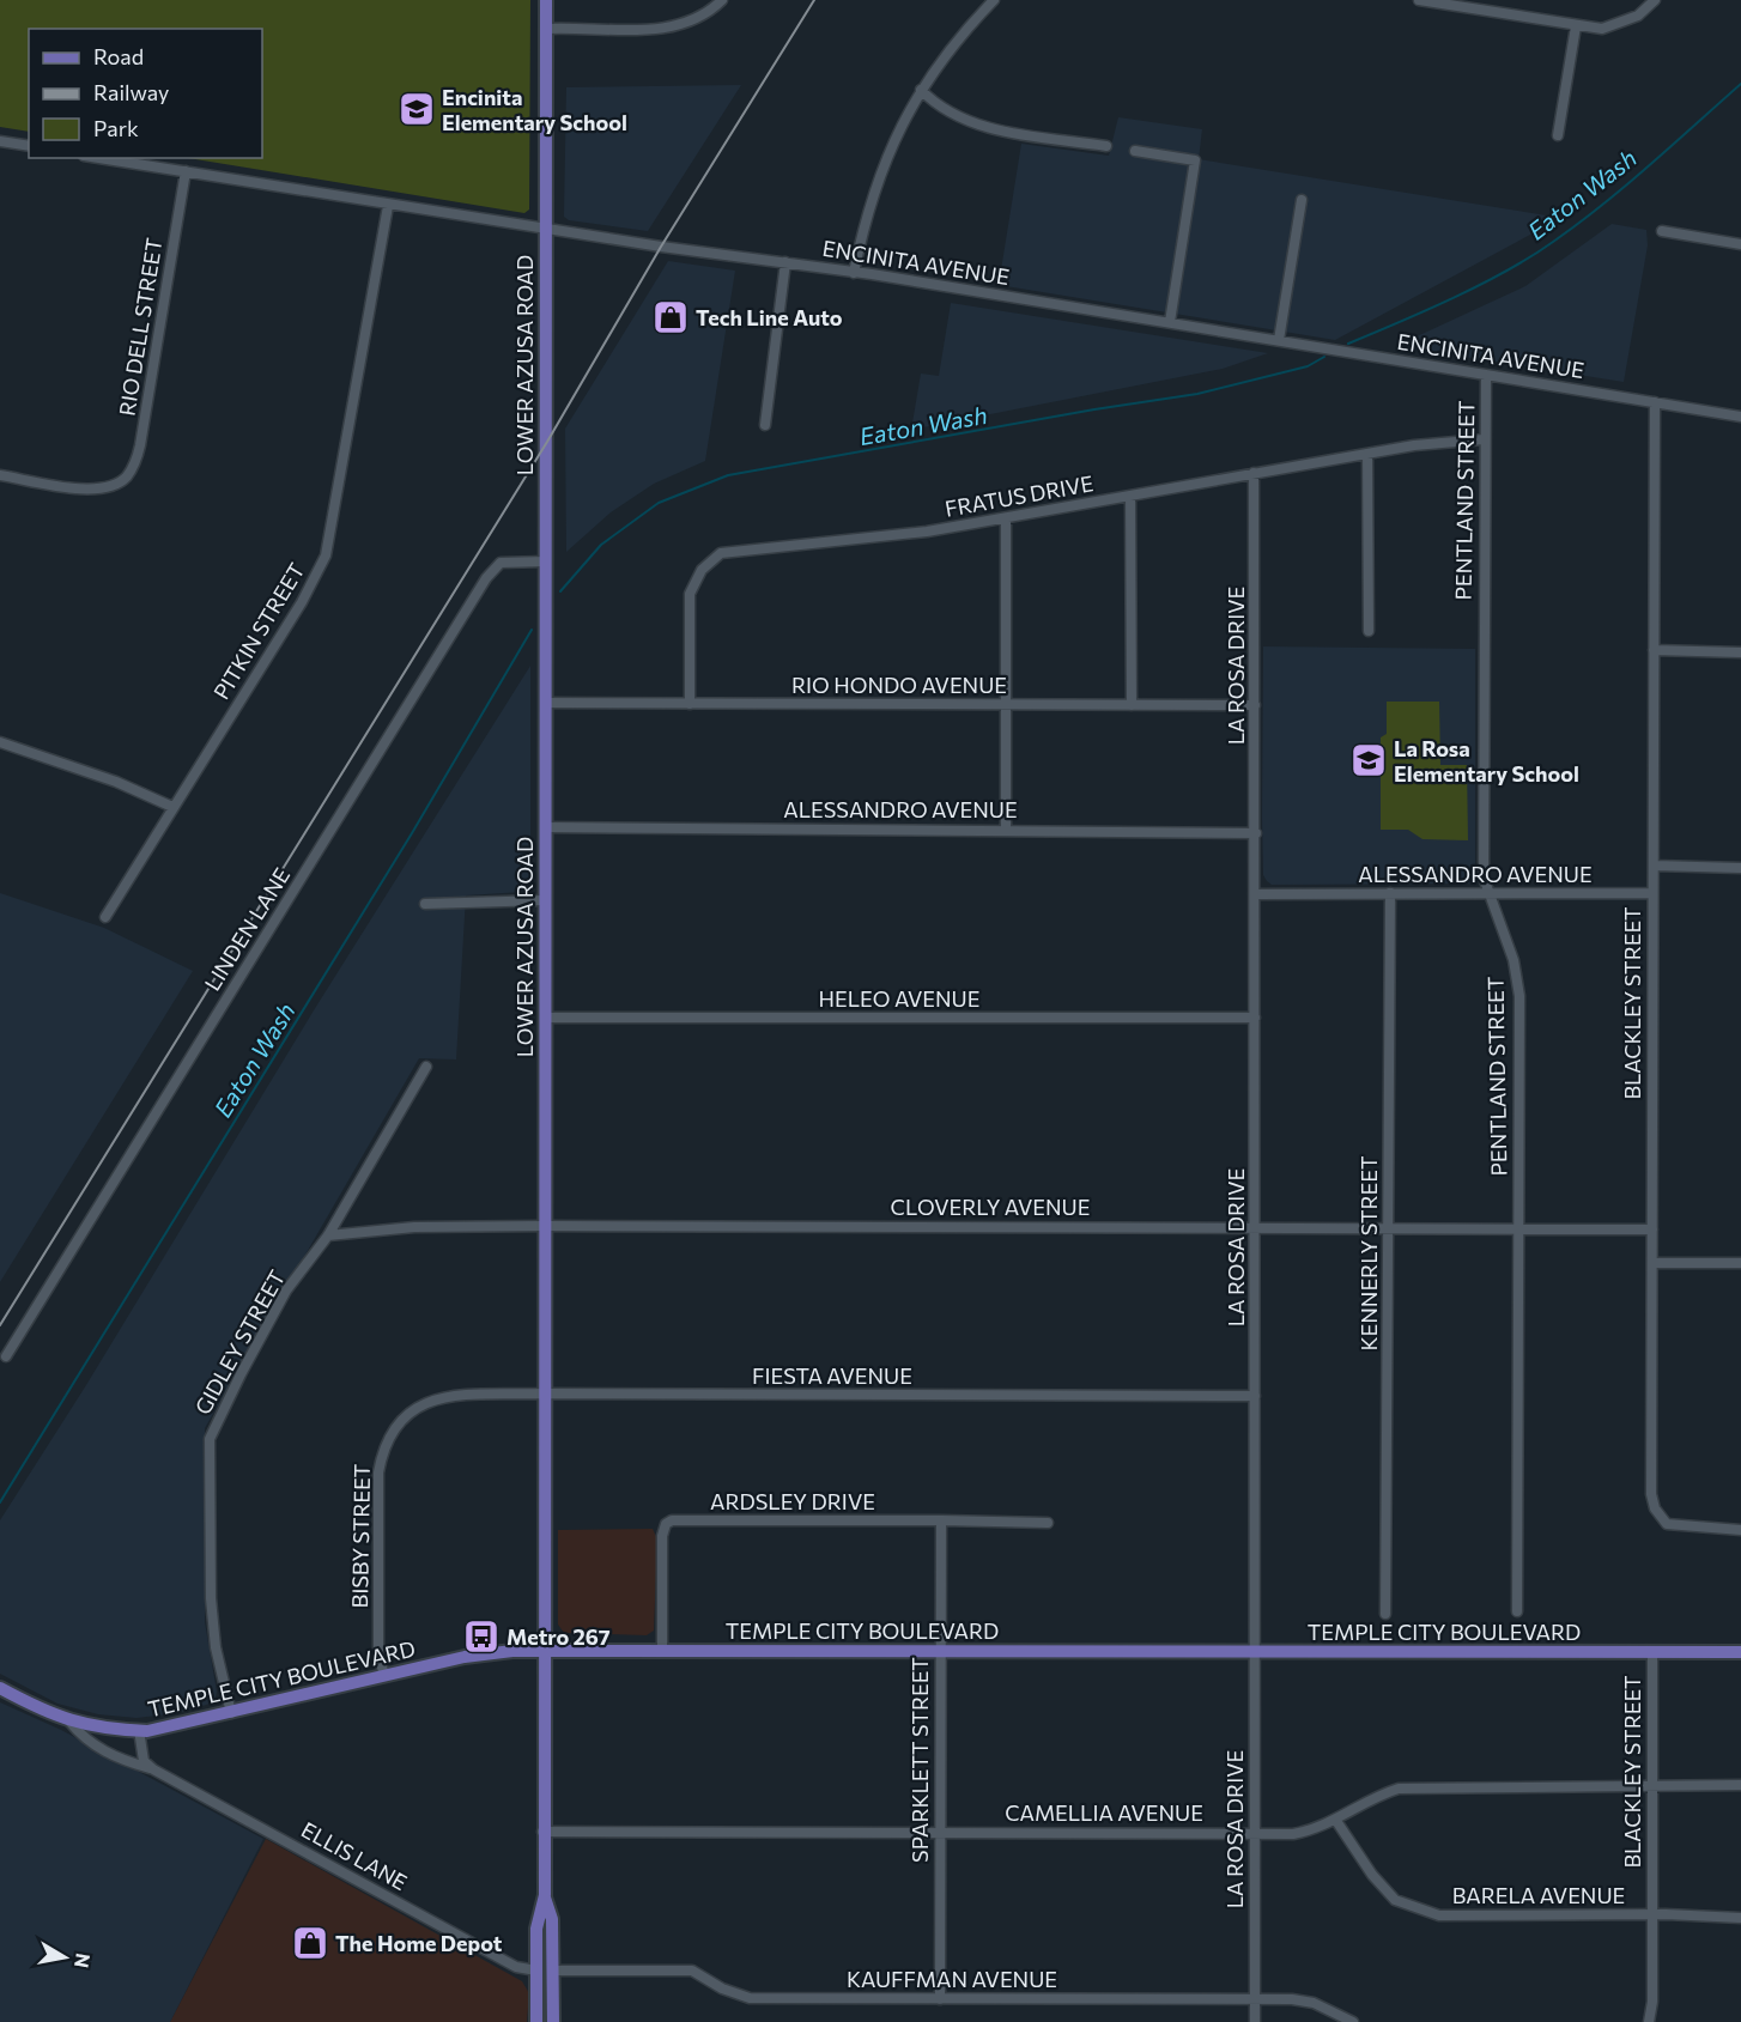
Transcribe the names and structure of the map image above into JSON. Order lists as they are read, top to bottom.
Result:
{
  "streets": {
    "main road": ["LOWER AZUSA ROAD", "TEMPLE CITY BOULEVARD"],
    "street": [
      "ENCINITA AVENUE",
      "RIO DELL STREET",
      "FRATUS DRIVE",
      "PENTLAND STREET",
      "PITKIN STREET",
      "LA ROSA DRIVE",
      "RIO HONDO AVENUE",
      "ALESSANDRO AVENUE",
      "LINDEN LANE",
      "HELEO AVENUE",
      "BLACKLEY STREET",
      "CLOVERLY AVENUE",
      "KENNERLY STREET",
      "GIDLEY STREET",
      "FIESTA AVENUE",
      "ARDSLEY DRIVE",
      "BISBY STREET",
      "SPARKLETT STREET",
      "CAMELLIA AVENUE",
      "ELLIS LANE",
      "BARELA AVENUE",
      "KAUFFMAN AVENUE"
    ]
  },
  "crossings": [
    ["ENCINITA AVENUE", "RIO DELL STREET"],
    ["ENCINITA AVENUE", "LOWER AZUSA ROAD"],
    ["ENCINITA AVENUE", "PENTLAND STREET"],
    ["ENCINITA AVENUE", "PITKIN STREET"],
    ["ENCINITA AVENUE", "BLACKLEY STREET"],
    ["LOWER AZUSA ROAD", "RIO HONDO AVENUE"],
    ["LOWER AZUSA ROAD", "ALESSANDRO AVENUE"],
    ["LOWER AZUSA ROAD", "LINDEN LANE"],
    ["LOWER AZUSA ROAD", "HELEO AVENUE"],
    ["LOWER AZUSA ROAD", "CLOVERLY AVENUE"],
    ["LOWER AZUSA ROAD", "FIESTA AVENUE"],
    ["LOWER AZUSA ROAD", "TEMPLE CITY BOULEVARD"],
    ["LOWER AZUSA ROAD", "CAMELLIA AVENUE"],
    ["LOWER AZUSA ROAD", "ELLIS LANE"],
    ["LOWER AZUSA ROAD", "KAUFFMAN AVENUE"],
    ["FRATUS DRIVE", "PENTLAND STREET"],
    ["FRATUS DRIVE", "LA ROSA DRIVE"],
    ["FRATUS DRIVE", "RIO HONDO AVENUE"],
    ["PENTLAND STREET", "ALESSANDRO AVENUE"],
    ["PENTLAND STREET", "CLOVERLY AVENUE"],
    ["LA ROSA DRIVE", "RIO HONDO AVENUE"],
    ["LA ROSA DRIVE", "ALESSANDRO AVENUE"],
    ["LA ROSA DRIVE", "HELEO AVENUE"],
    ["LA ROSA DRIVE", "CLOVERLY AVENUE"],
    ["LA ROSA DRIVE", "FIESTA AVENUE"],
    ["LA ROSA DRIVE", "TEMPLE CITY BOULEVARD"],
    ["LA ROSA DRIVE", "CAMELLIA AVENUE"],
    ["LA ROSA DRIVE", "KAUFFMAN AVENUE"],
    ["ALESSANDRO AVENUE", "BLACKLEY STREET"],
    ["ALESSANDRO AVENUE", "KENNERLY STREET"],
    ["BLACKLEY STREET", "CLOVERLY AVENUE"],
    ["BLACKLEY STREET", "TEMPLE CITY BOULEVARD"],
    ["BLACKLEY STREET", "CAMELLIA AVENUE"],
    ["BLACKLEY STREET", "BARELA AVENUE"],
    ["CLOVERLY AVENUE", "KENNERLY STREET"],
    ["CLOVERLY AVENUE", "GIDLEY STREET"],
    ["GIDLEY STREET", "TEMPLE CITY BOULEVARD"],
    ["FIESTA AVENUE", "BISBY STREET"],
    ["ARDSLEY DRIVE", "TEMPLE CITY BOULEVARD"],
    ["ARDSLEY DRIVE", "SPARKLETT STREET"],
    ["BISBY STREET", "TEMPLE CITY BOULEVARD"],
    ["TEMPLE CITY BOULEVARD", "SPARKLETT STREET"],
    ["TEMPLE CITY BOULEVARD", "ELLIS LANE"],
    ["SPARKLETT STREET", "CAMELLIA AVENUE"],
    ["SPARKLETT STREET", "KAUFFMAN AVENUE"],
    ["CAMELLIA AVENUE", "BARELA AVENUE"]
  ],
  "water": ["Eaton Wash"],
  "places": {
    "school or university": ["Encinita Elementary School", "La Rosa Elementary School"],
    "shop": ["Tech Line Auto", "The Home Depot"],
    "bus stop": ["Metro 267"]
  },
  "legend": ["Road", "Railway", "Park"],
  "north": "right"
}
